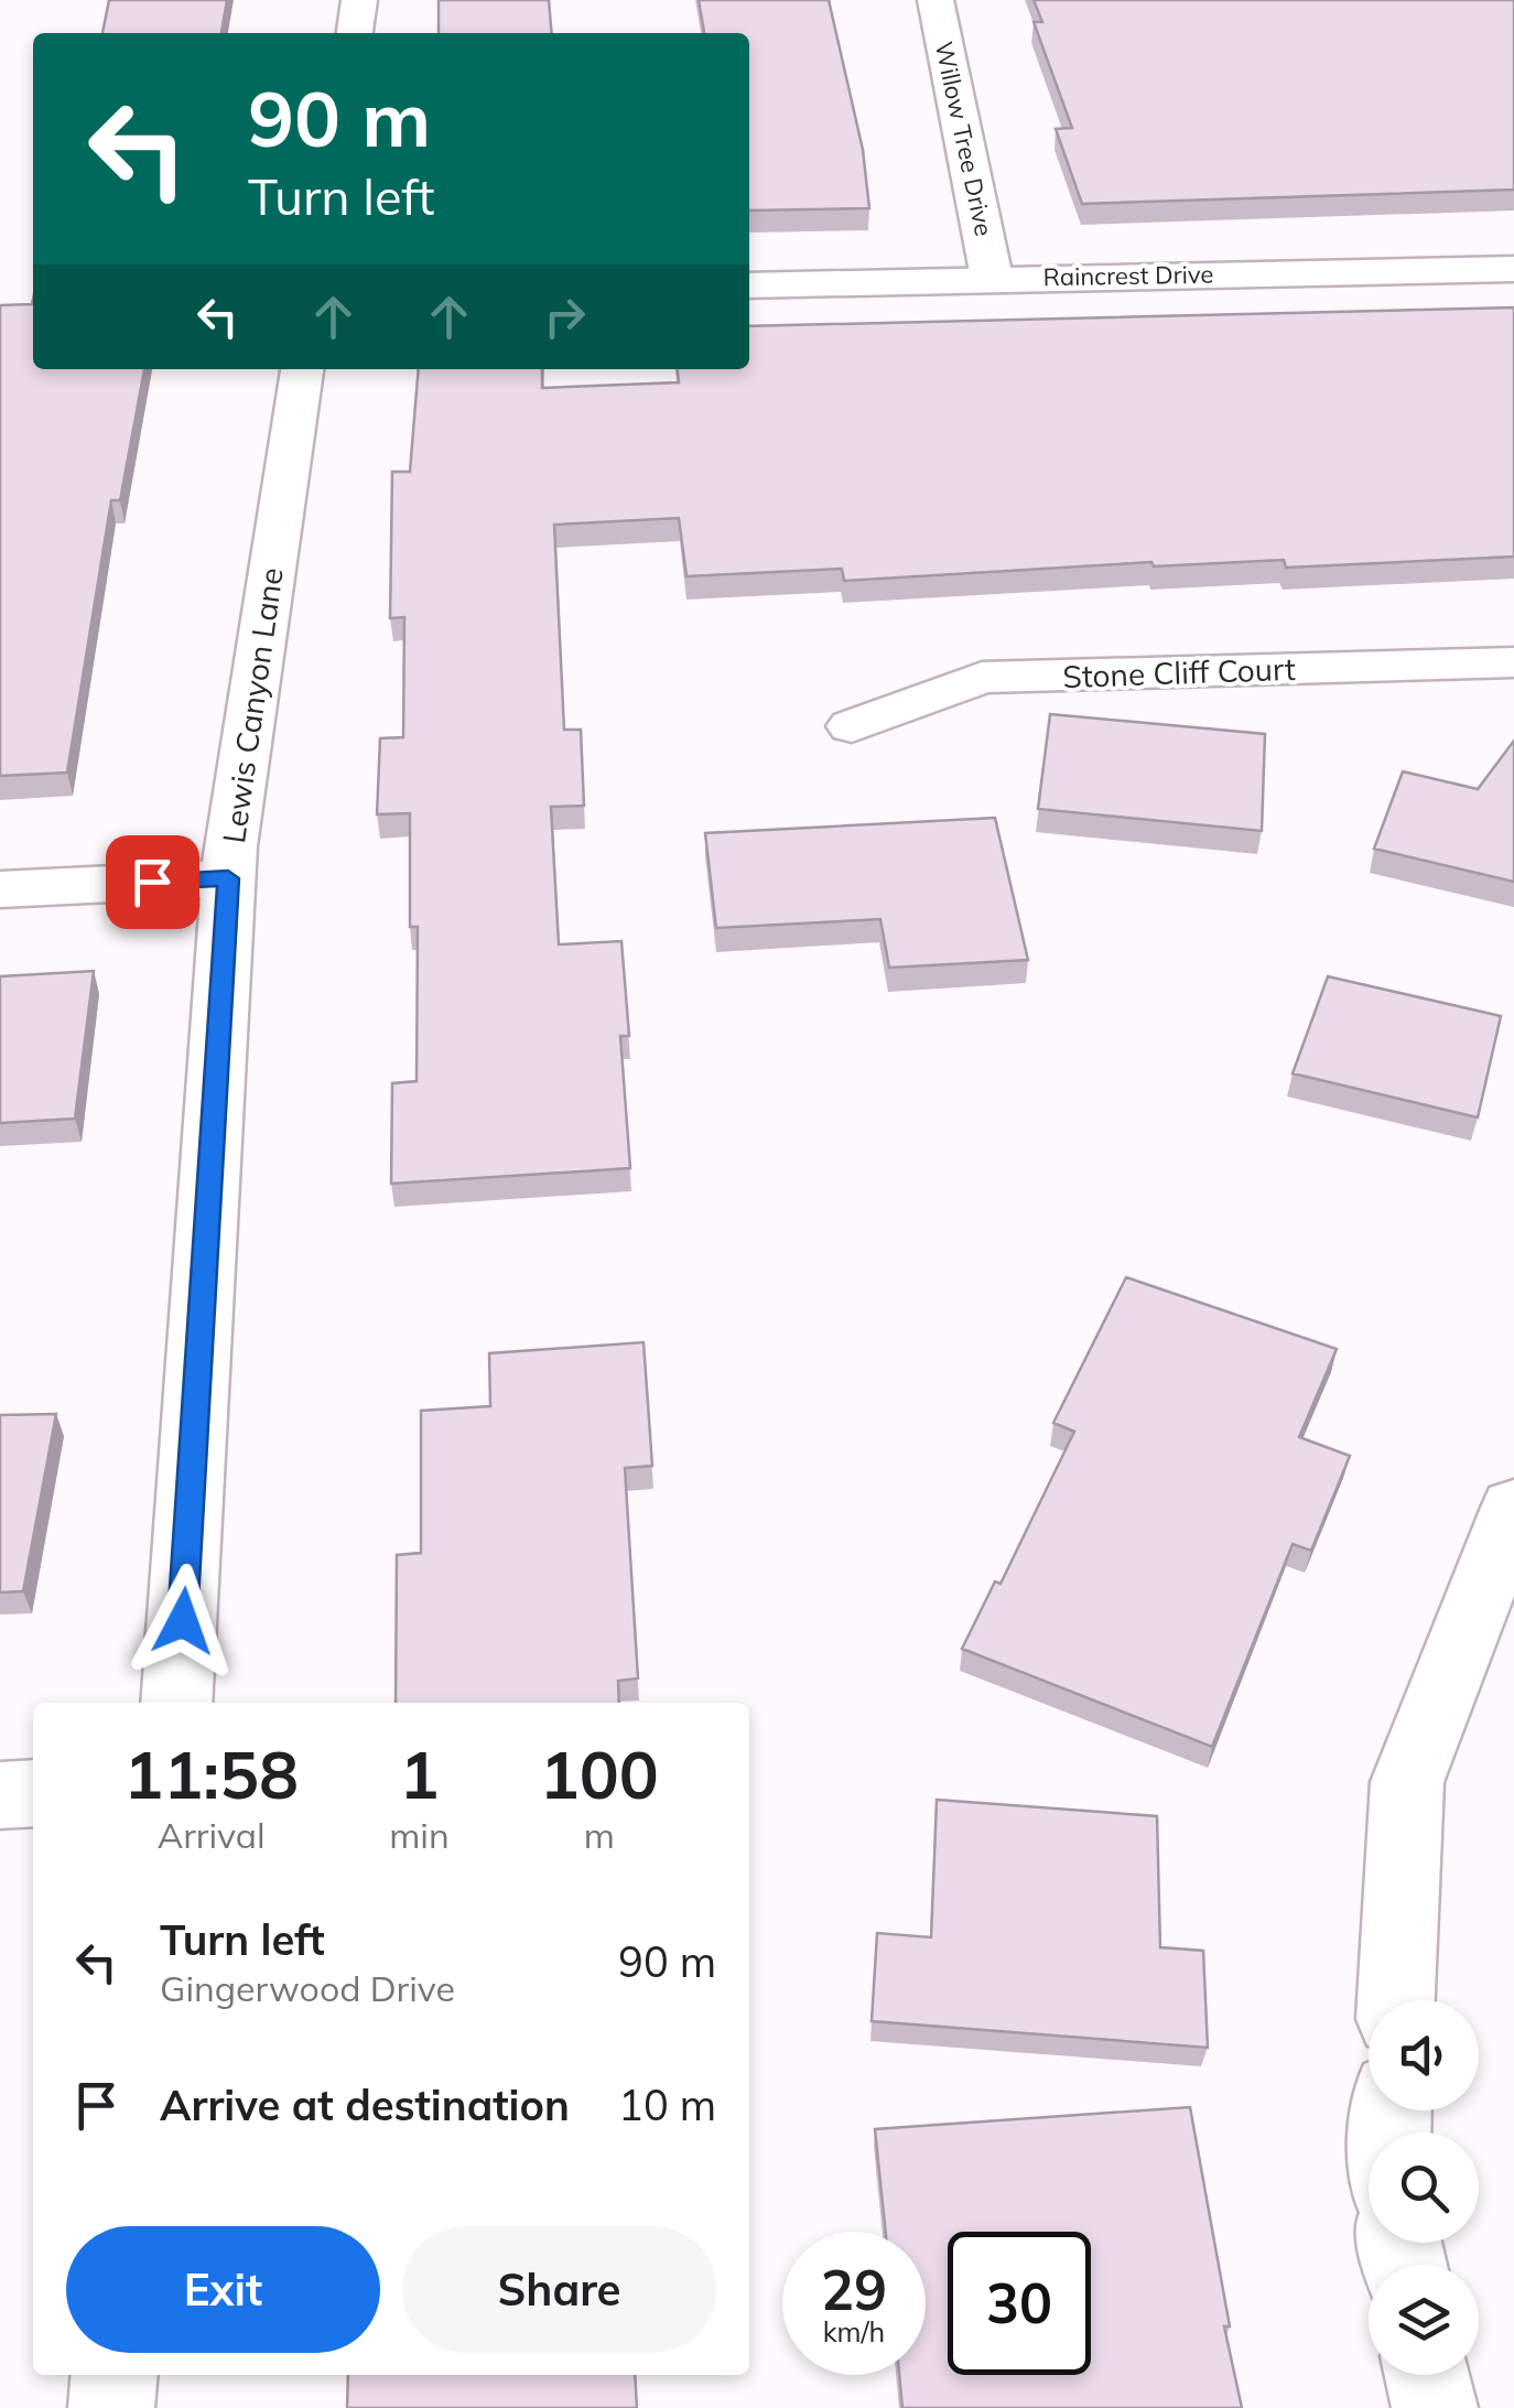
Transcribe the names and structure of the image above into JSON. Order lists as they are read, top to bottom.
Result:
{
  "streets": {
    "street": [
      "Willow Tree Drive",
      "Raincrest Drive",
      "Stone Cliff Court",
      "Lewis Canyon Lane"
    ]
  },
  "crossings": [
    ["Willow Tree Drive", "Raincrest Drive"]
  ],
  "page": {
    "turn": ["90 m", "Turn left"],
    "eta": [
      "11:58",
      "Arrival",
      "1",
      "min",
      "100",
      "m"
    ],
    "list": [
      {
        "name": "Turn left",
        "note": "Gingerwood Drive",
        "value": "90 m"
      },
      {
        "name": "Arrive at destination",
        "value": "10 m"
      }
    ],
    "buttons": ["Exit", "Share"],
    "speed": "29 km/h",
    "limit": "30"
  }
}
